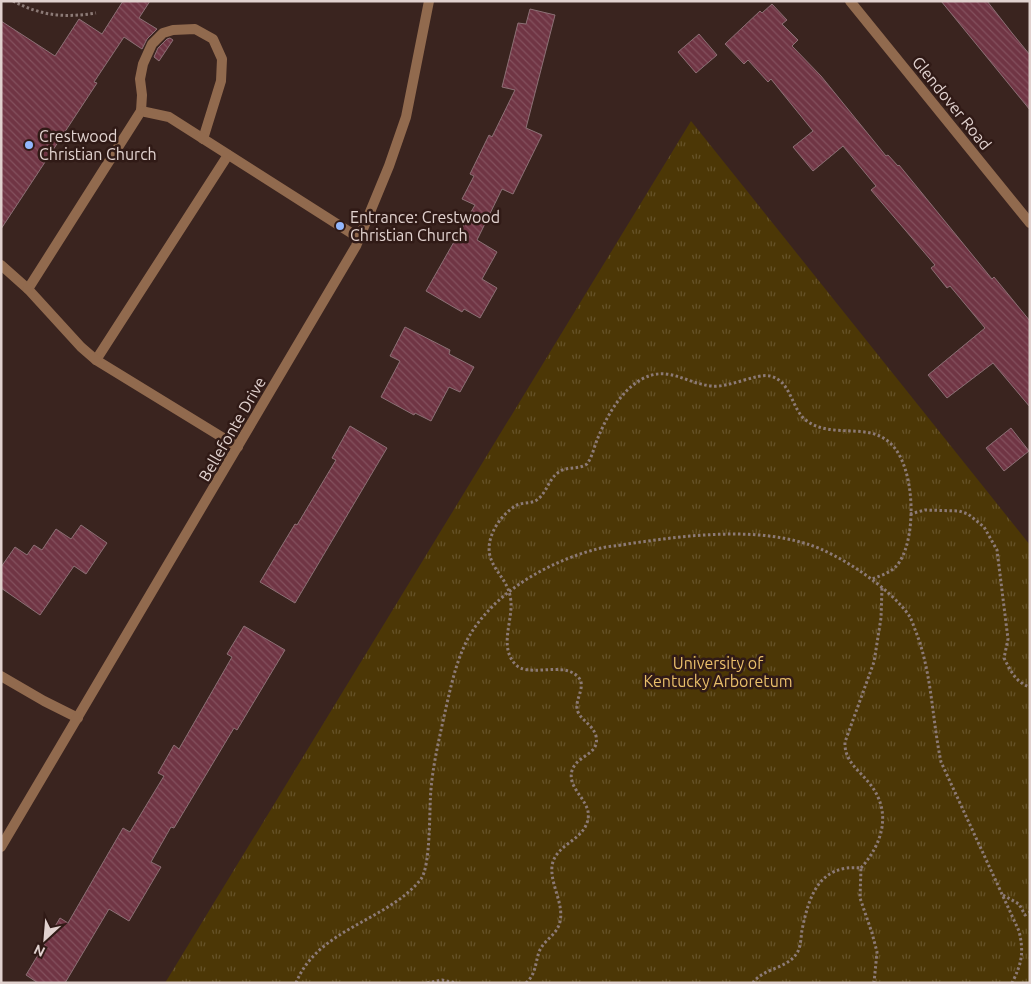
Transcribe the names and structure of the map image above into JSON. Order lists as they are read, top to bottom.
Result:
{
  "streets": {
    "street": ["Glendover Road", "Bellefonte Drive"]
  },
  "parks": ["University of Kentucky Arboretum"],
  "places": ["Crestwood Christian Church", "Entrance: Crestwood Christian Church"],
  "north": "bottom left"
}
